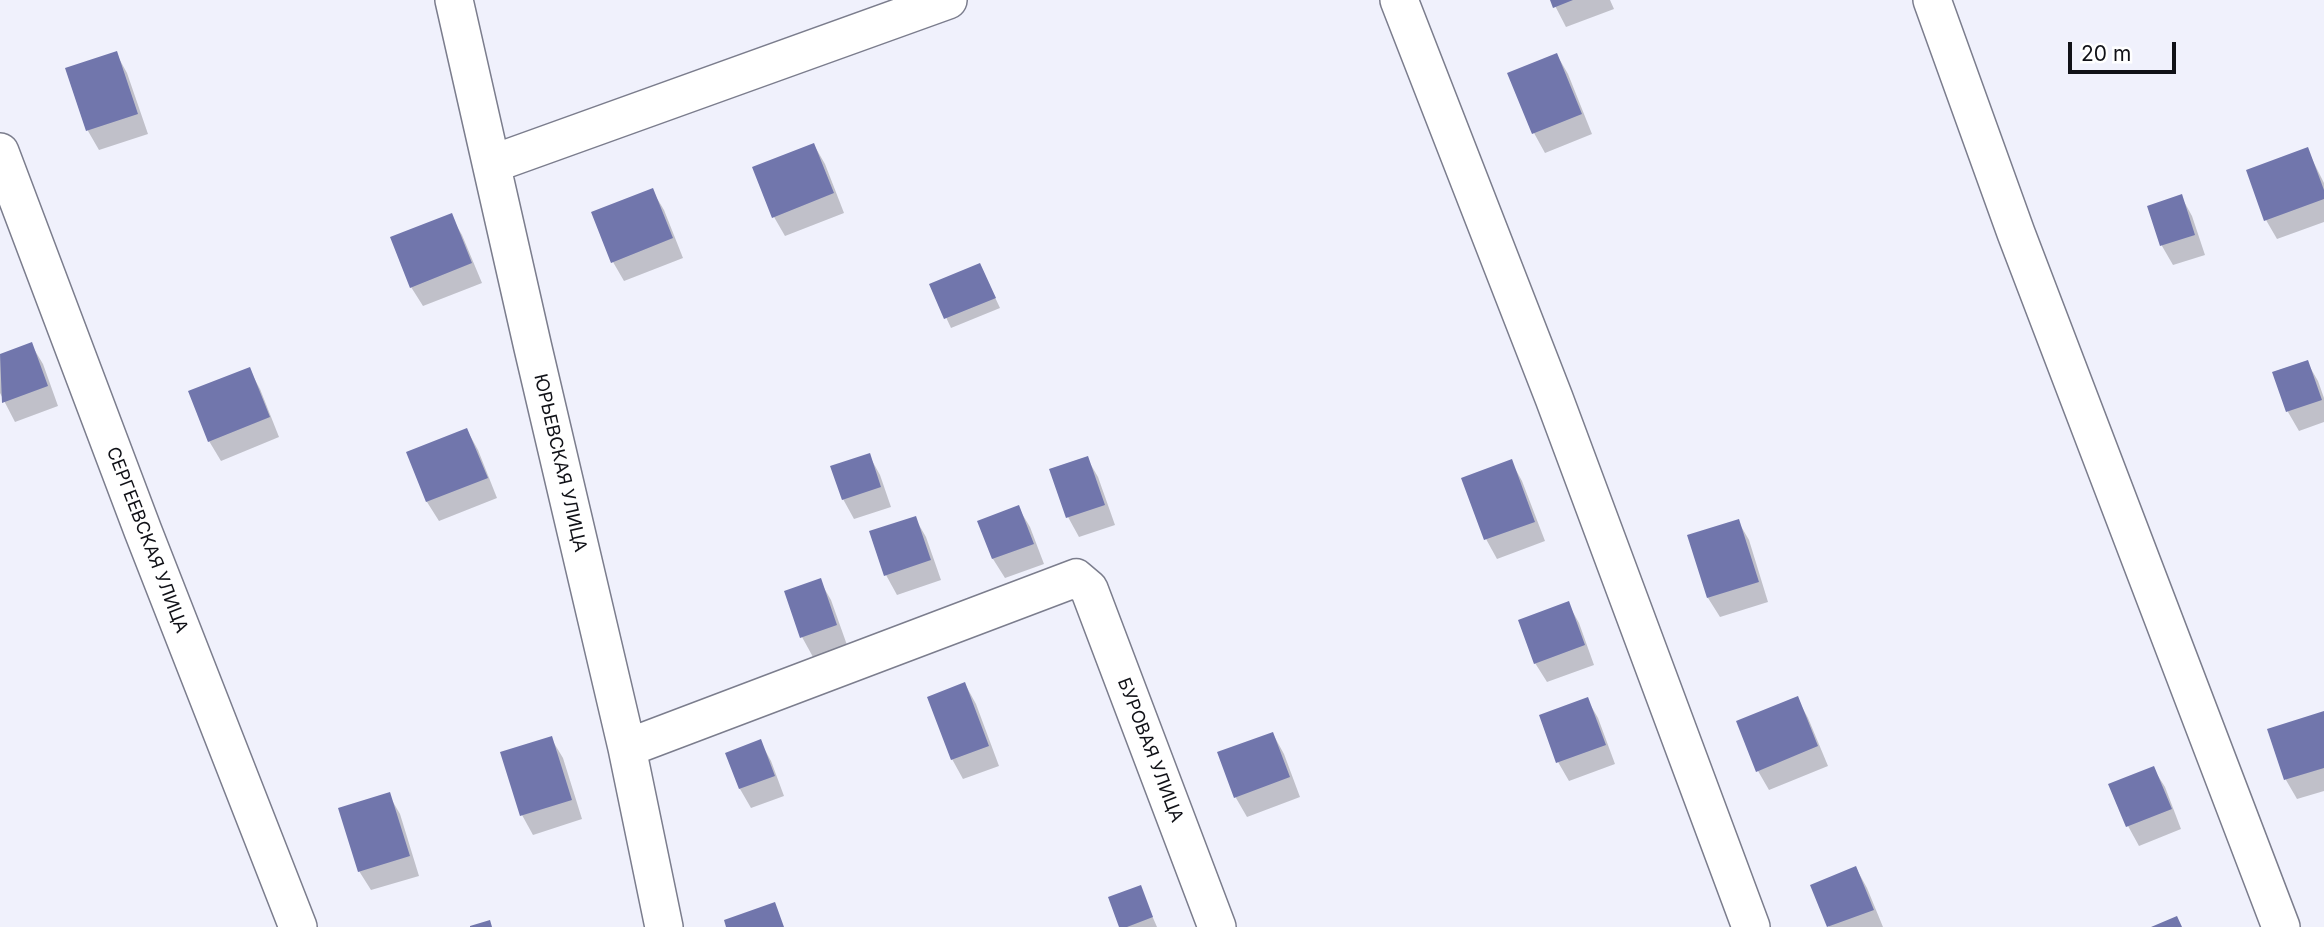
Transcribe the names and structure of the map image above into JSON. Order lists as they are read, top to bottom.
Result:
{
  "streets": {
    "street": ["ЮРЬЕВСКАЯ УЛИЦА", "СЕРГЕЕВСКАЯ УЛИЦА", "БУРОВАЯ УЛИЦА"]
  },
  "crossings": [
    ["ЮРЬЕВСКАЯ УЛИЦА", "БУРОВАЯ УЛИЦА"]
  ],
  "scale_bar": "20 m"
}
